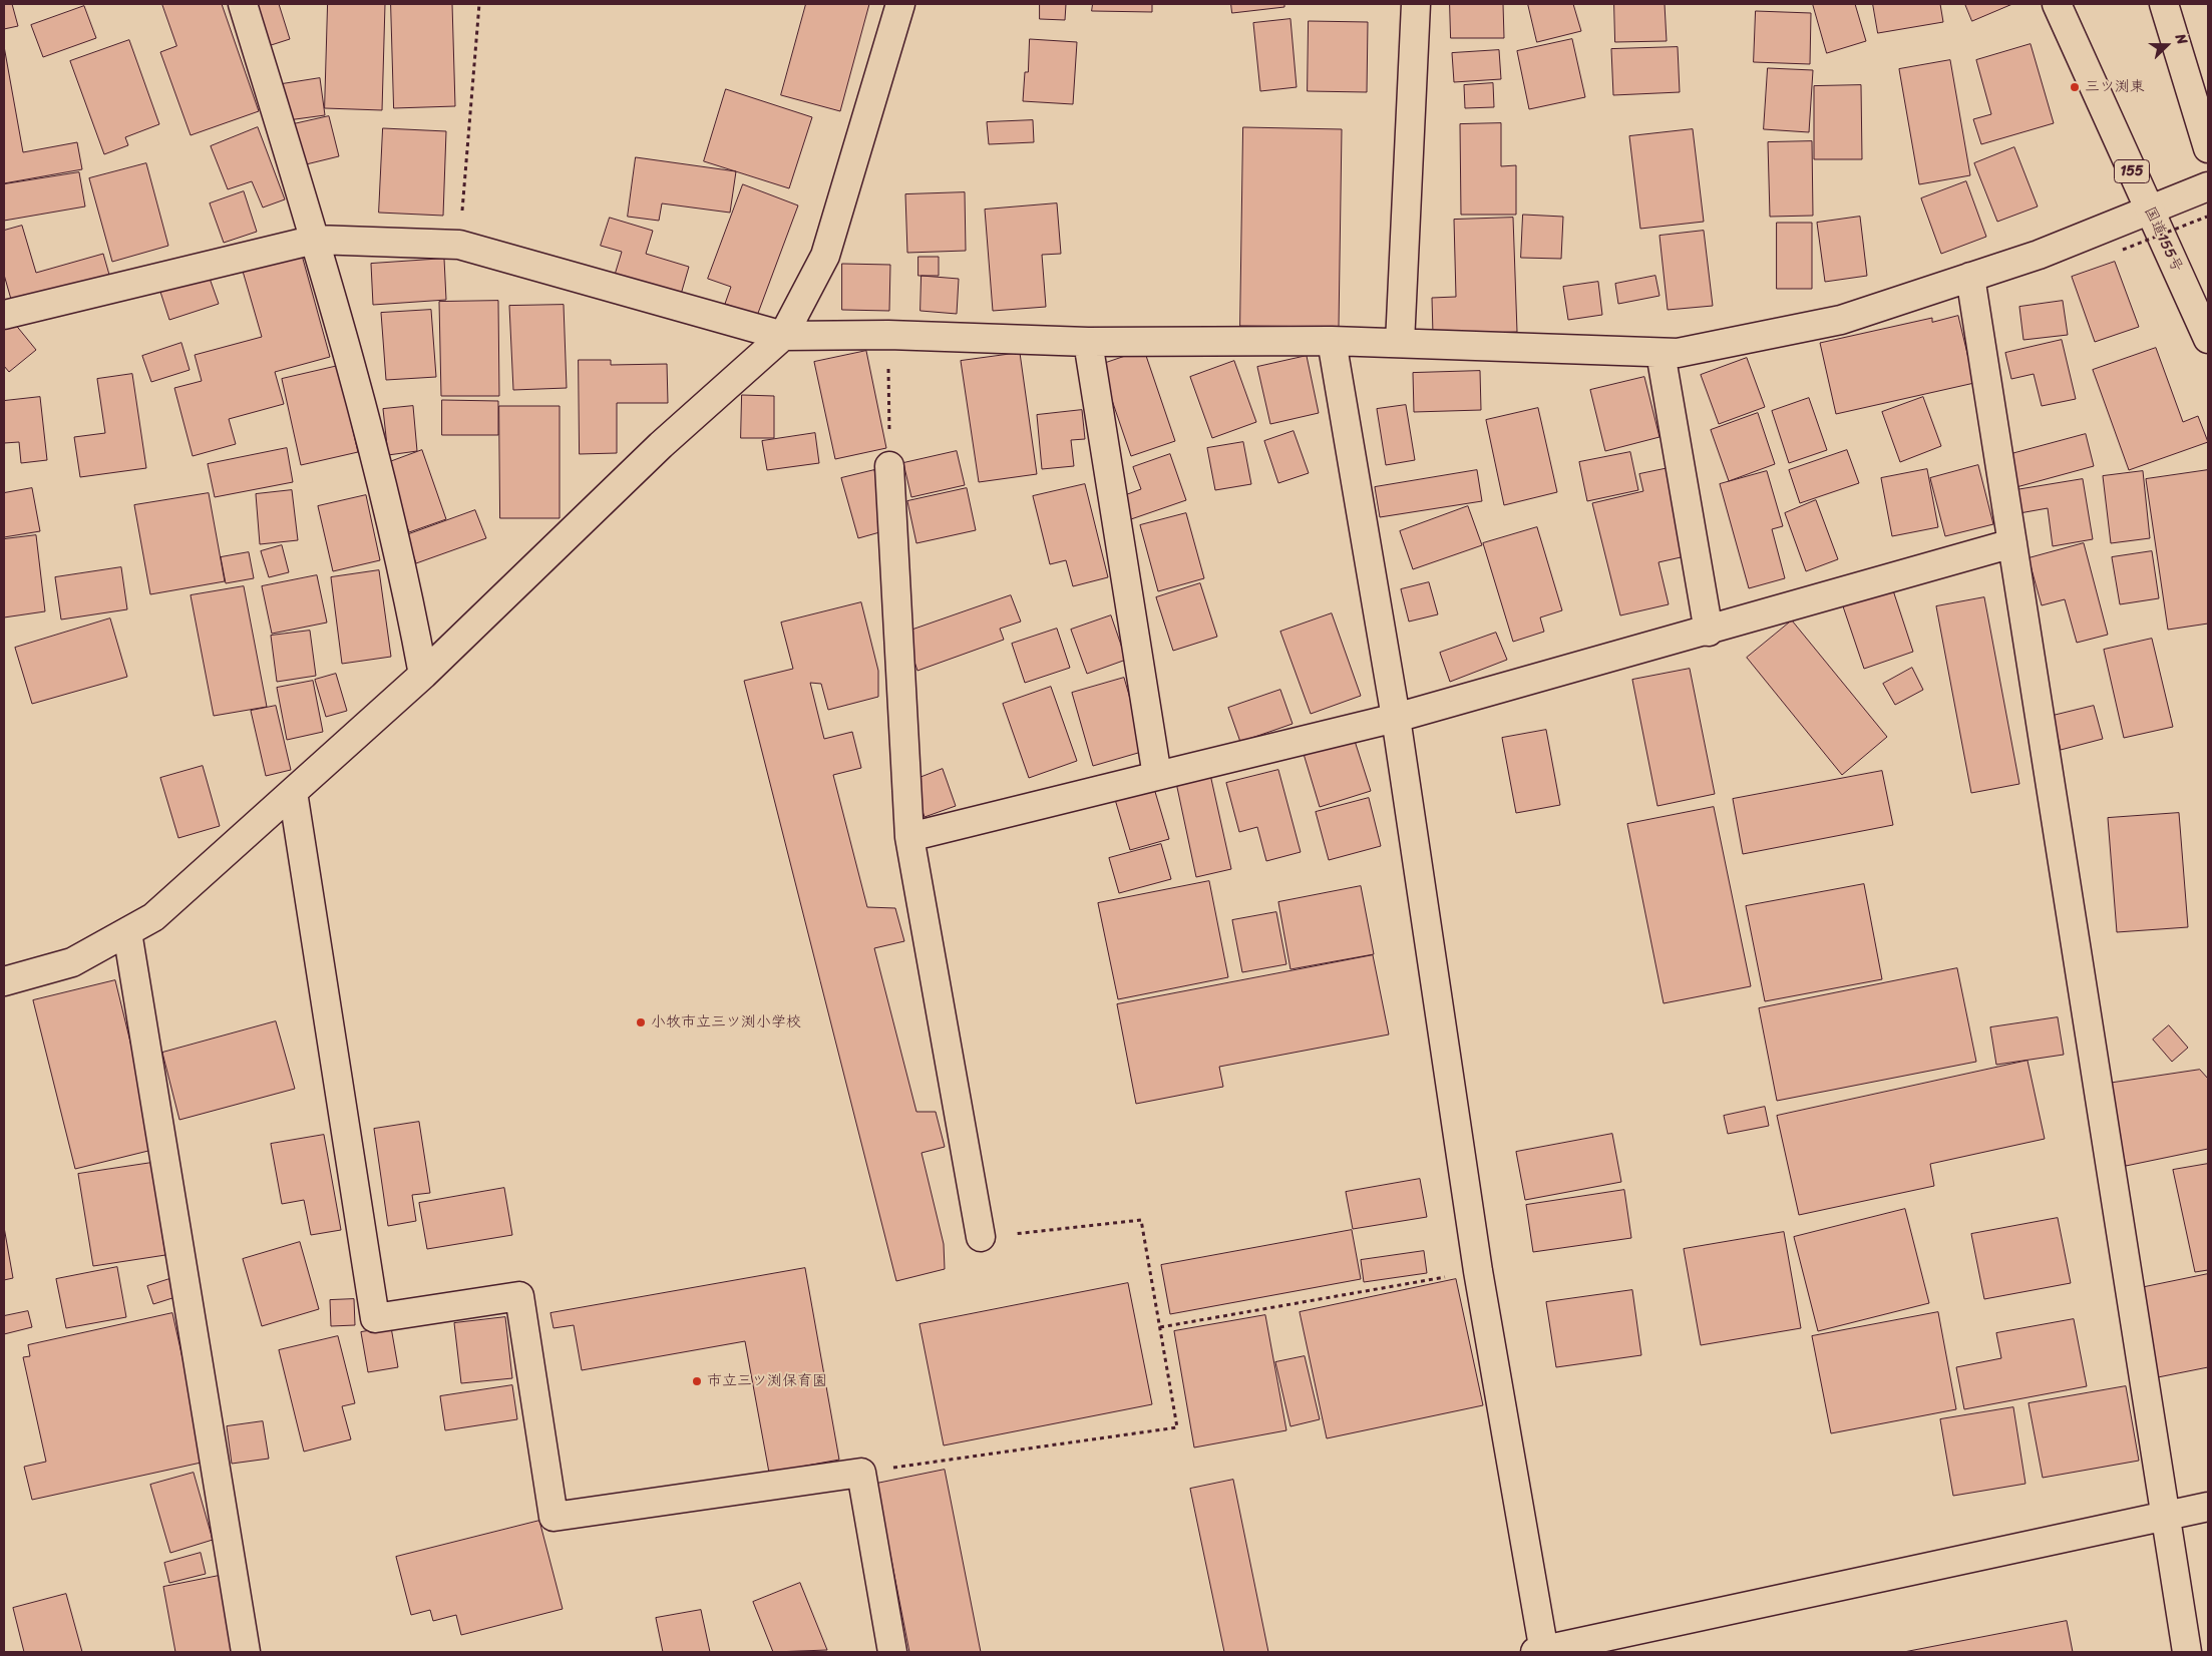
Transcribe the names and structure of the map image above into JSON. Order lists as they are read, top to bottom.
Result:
{
  "streets": {
    "main road": ["155", "国道155号"]
  },
  "places": ["三ツ渕東", "小牧市立三ツ渕小学校", "市立三ツ渕保育園"],
  "north": "right"
}
